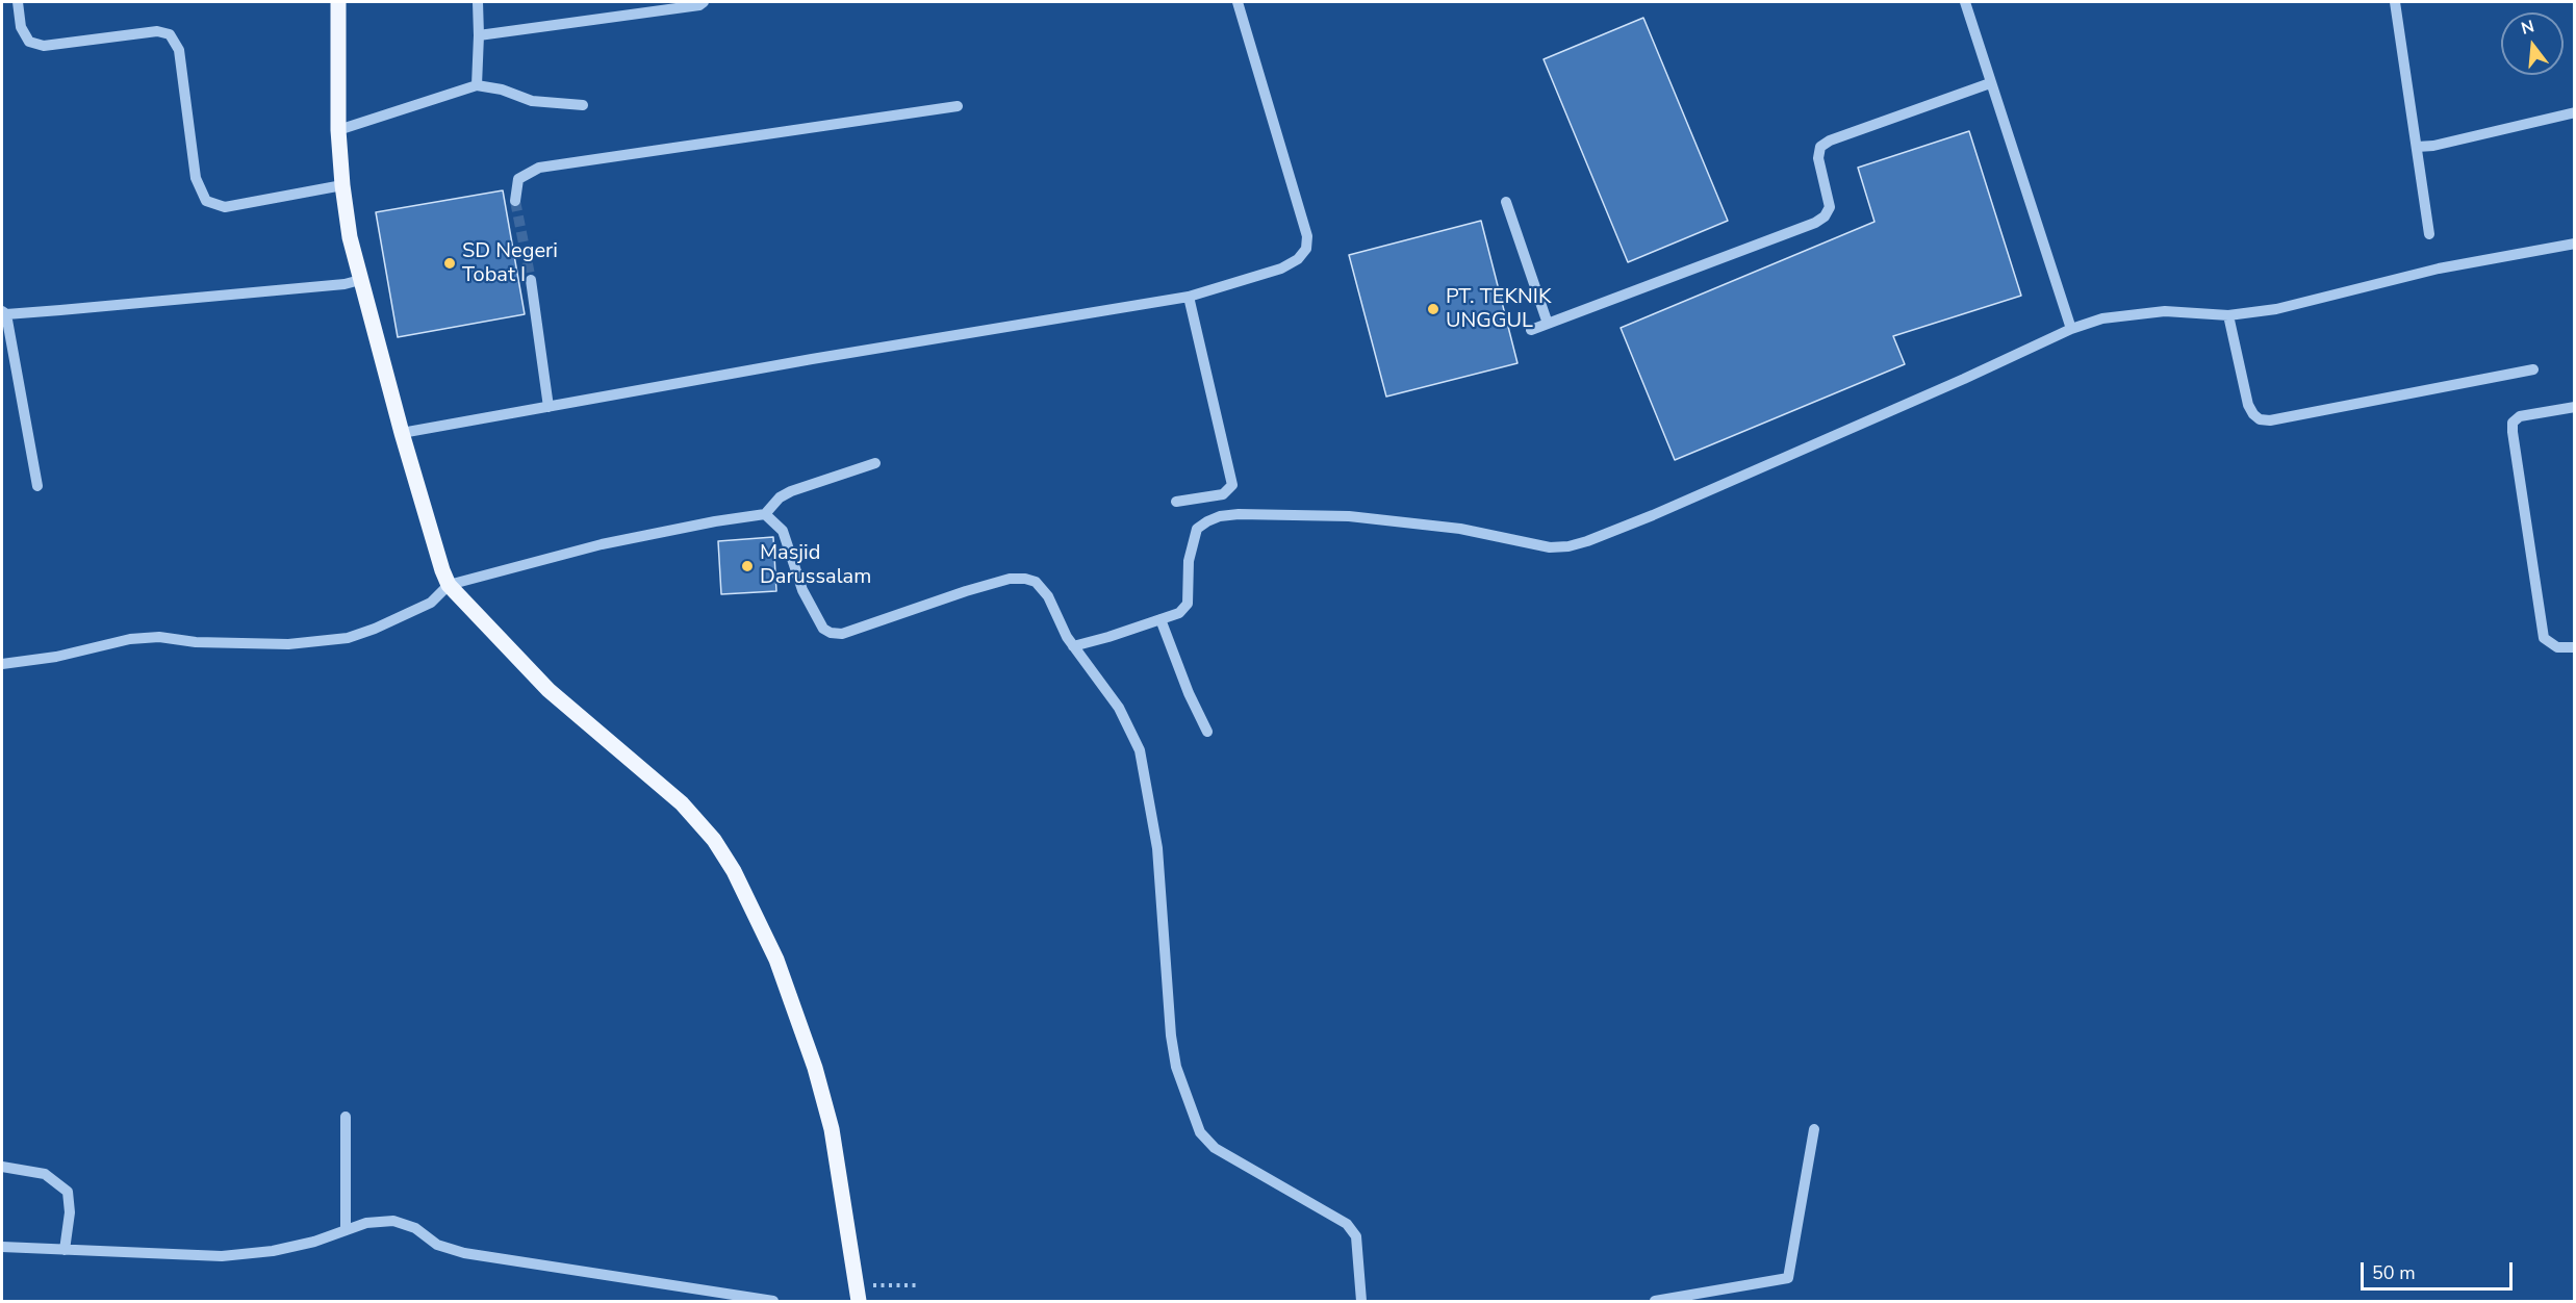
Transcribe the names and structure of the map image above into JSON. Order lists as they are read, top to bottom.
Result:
{
  "places": ["SD Negeri Tobat I", "PT. TEKNIK UNGGUL", "Masjid Darussalam"],
  "scale_bar": "50 m",
  "north": "top"
}
